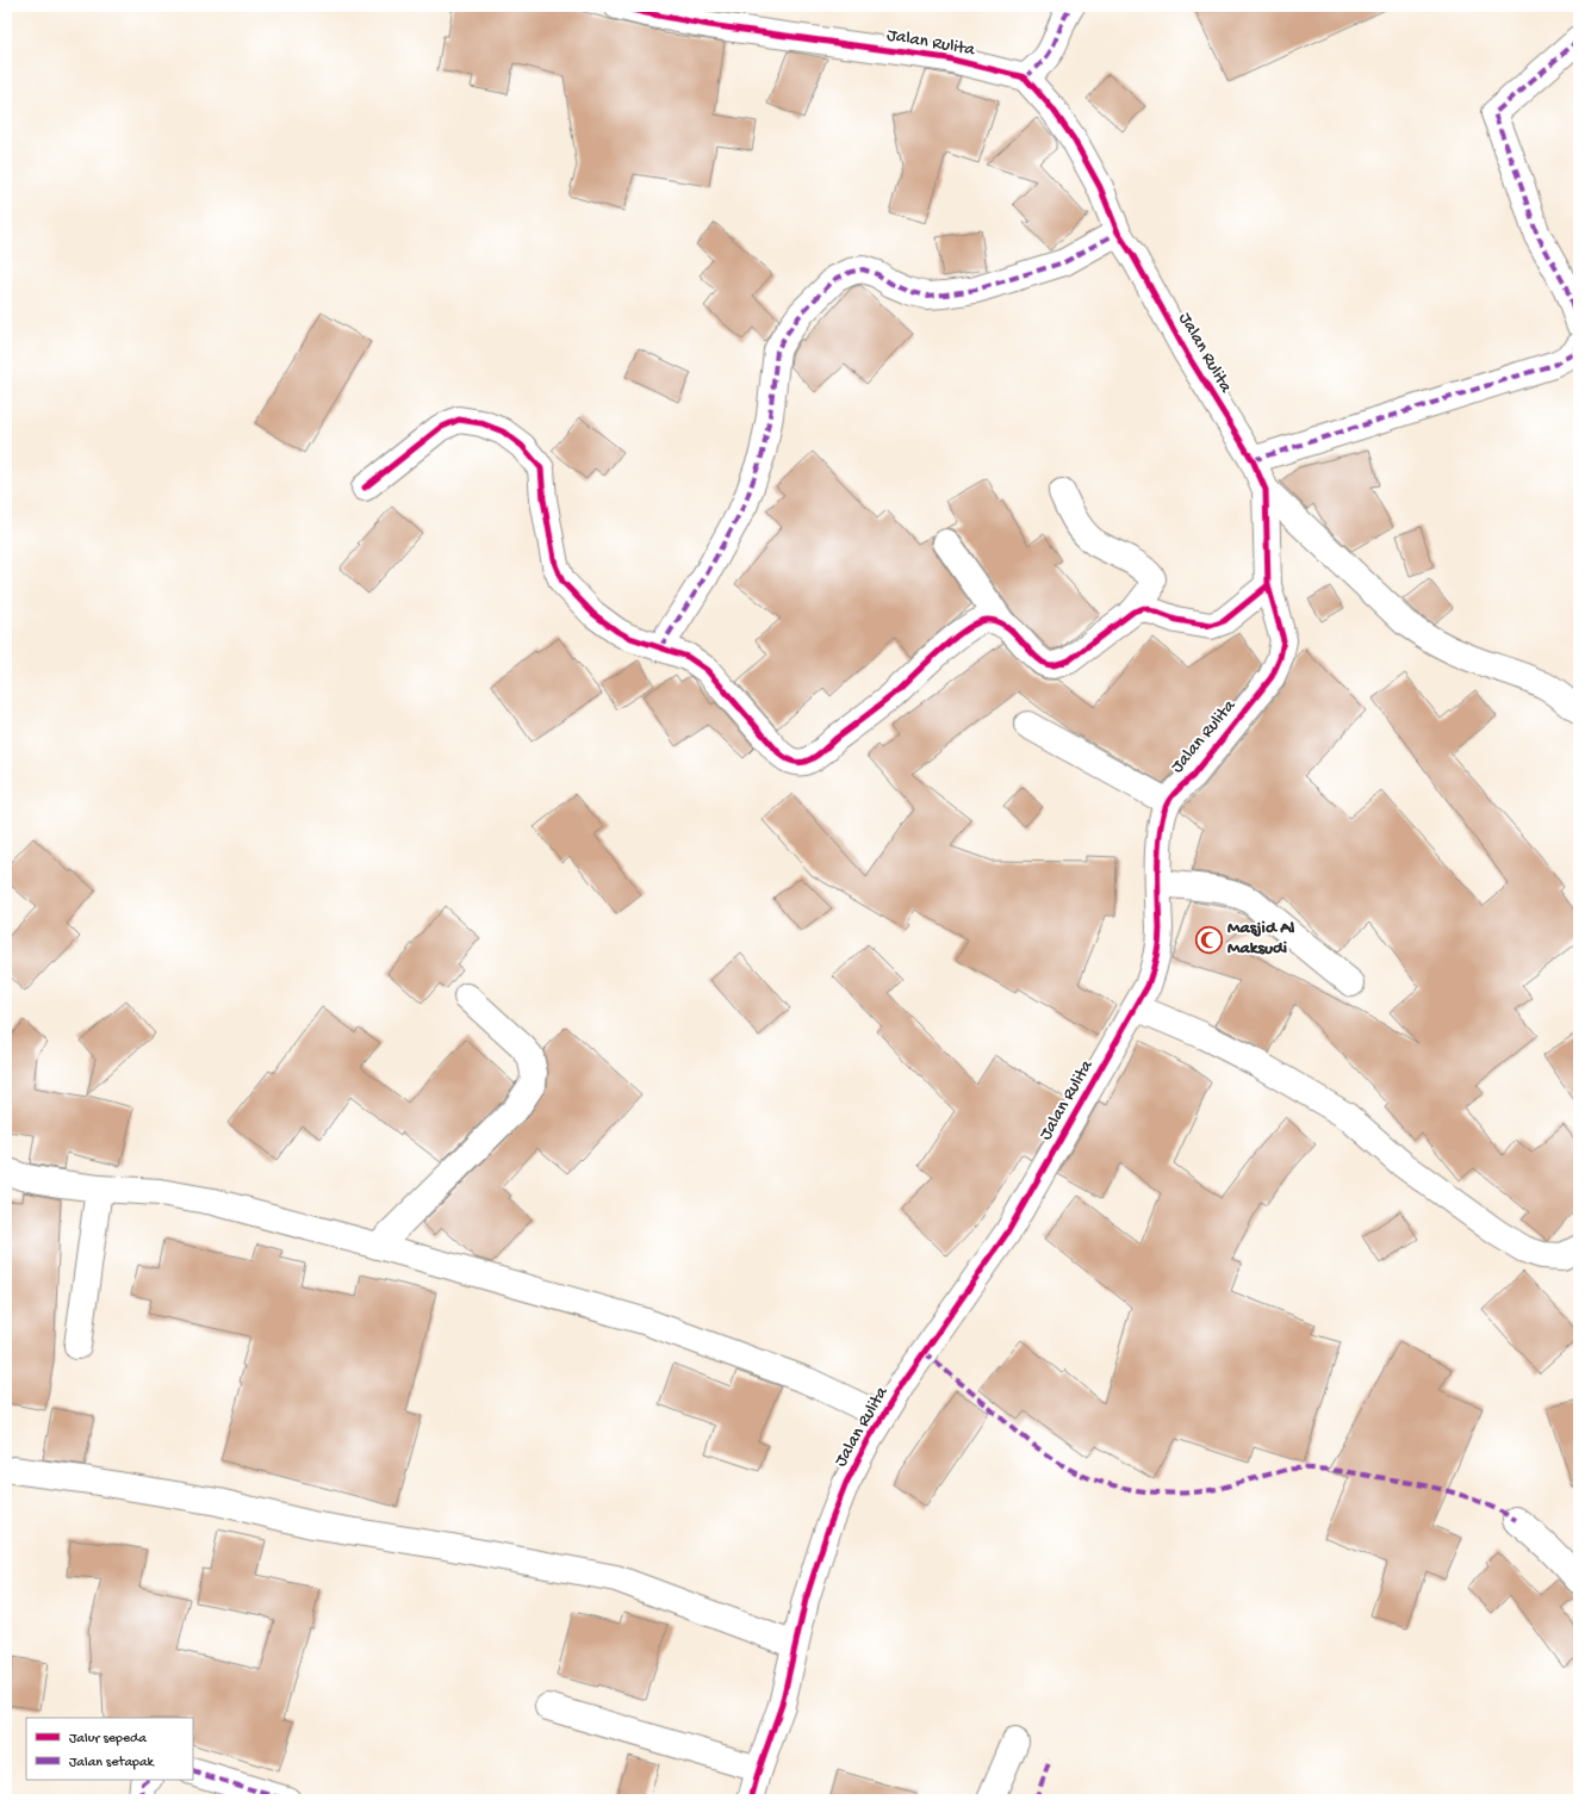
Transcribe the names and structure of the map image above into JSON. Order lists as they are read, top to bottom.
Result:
{
  "streets": {
    "street": ["Jalan Rulita"]
  },
  "places": {
    "mosque": ["Masjid Al Maksudi"]
  },
  "legend": ["Jalur sepeda", "Jalan setapak"]
}
